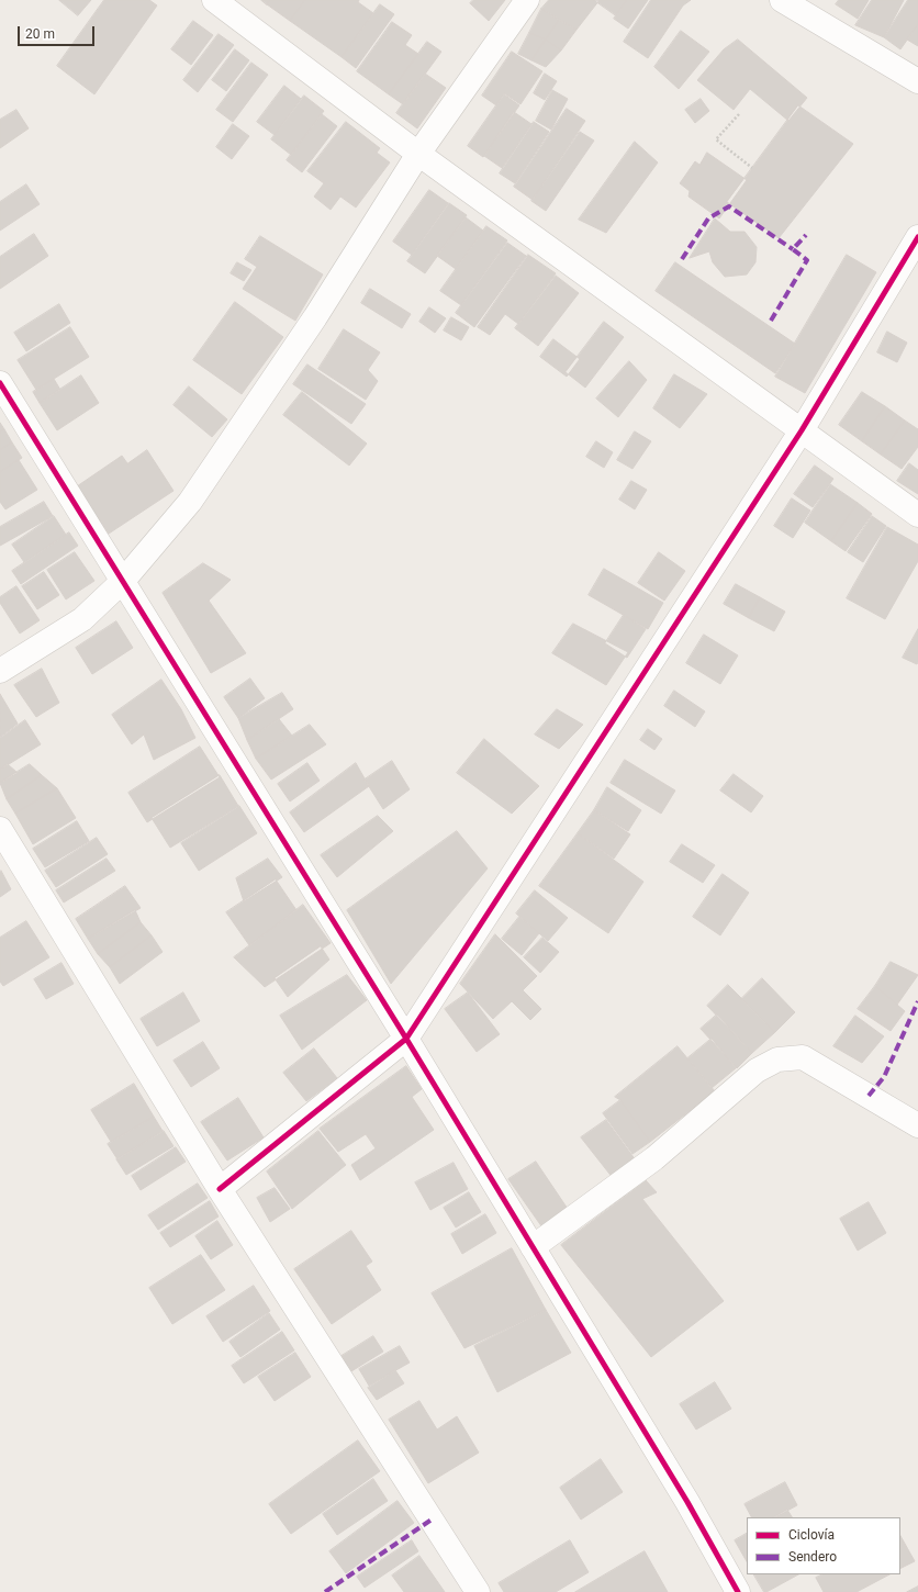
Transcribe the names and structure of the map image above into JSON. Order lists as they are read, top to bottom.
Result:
{
  "legend": ["Ciclovía", "Sendero"],
  "scale_bar": "20 m"
}
